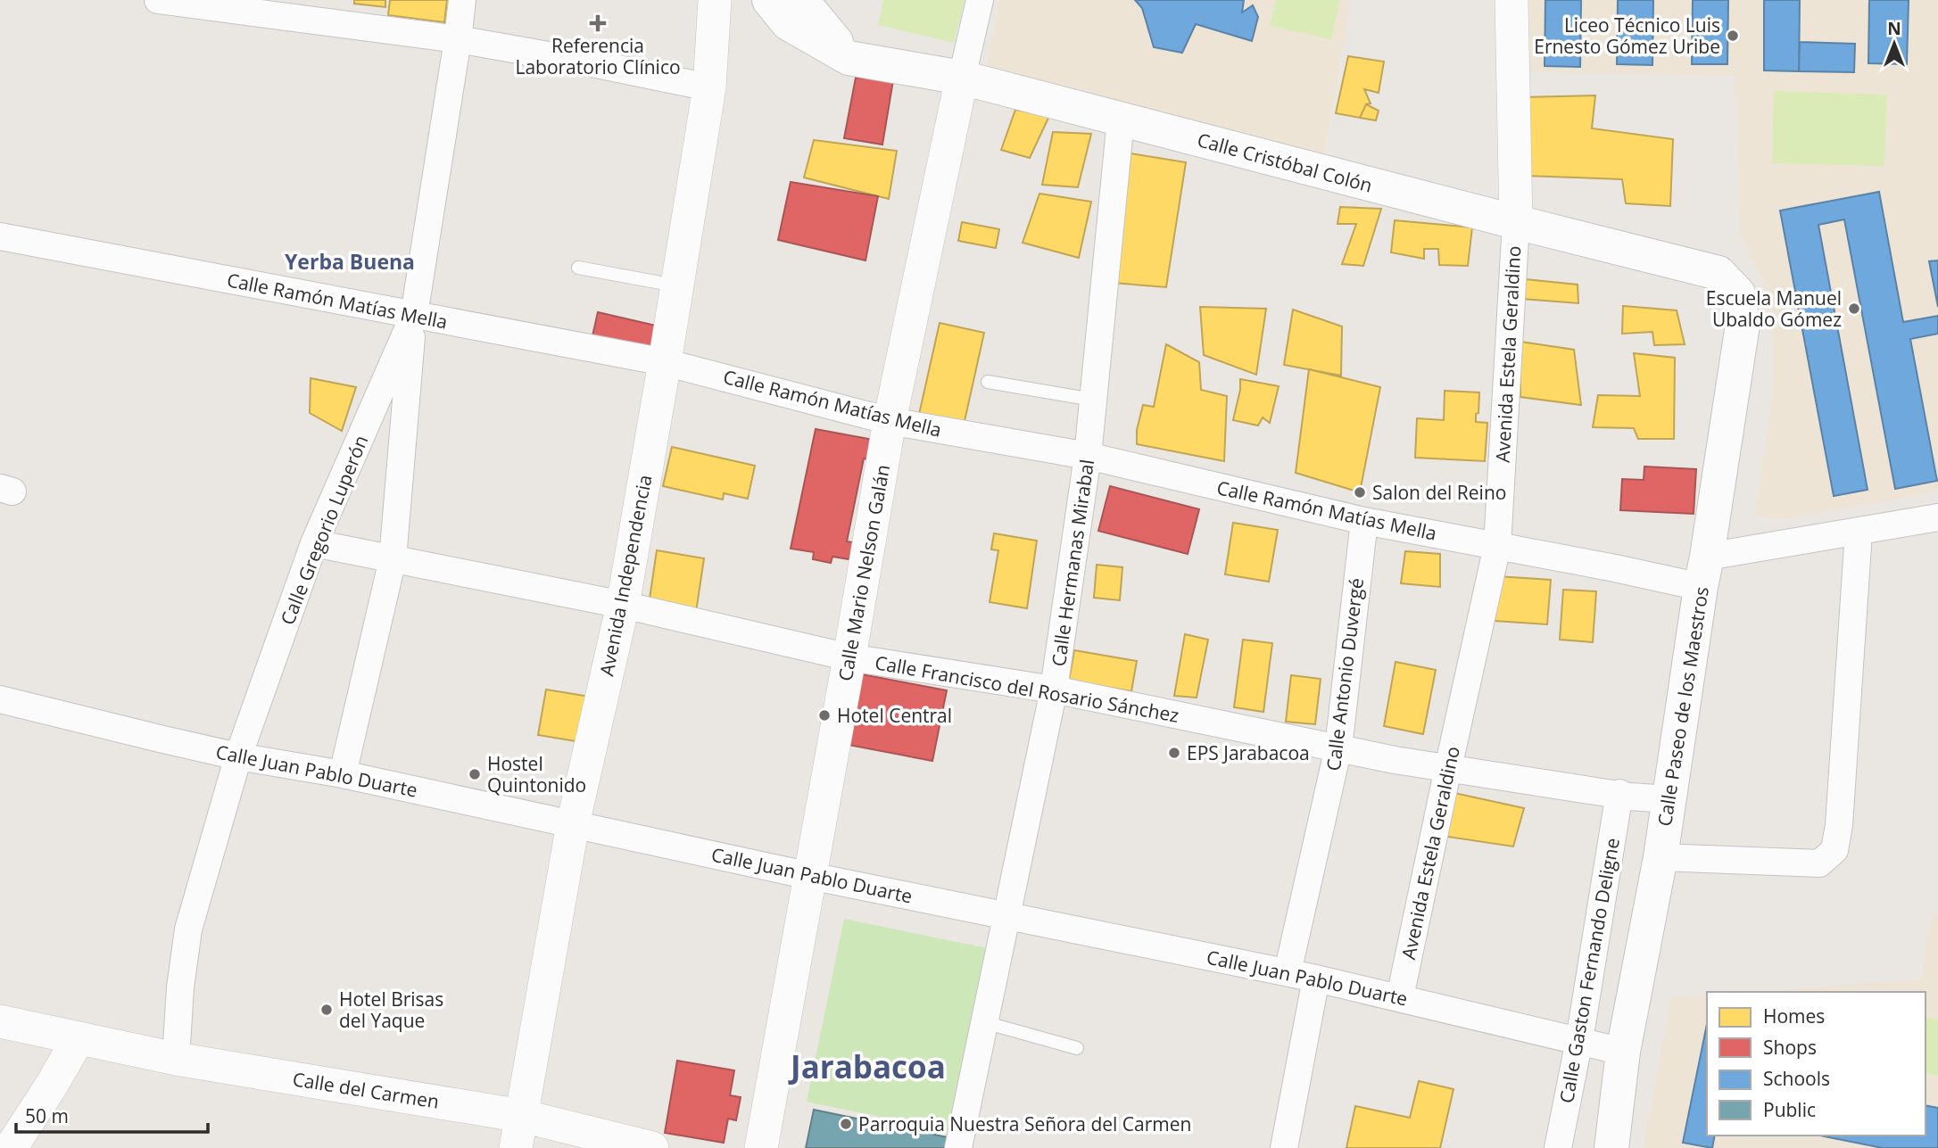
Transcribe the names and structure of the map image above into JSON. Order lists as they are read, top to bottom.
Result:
{
  "streets": {
    "main road": ["Calle Cristóbal Colón", "Calle Paseo de los Maestros"],
    "street": [
      "Calle Ramón Matías Mella",
      "Avenida Estela Geraldino",
      "Calle Gregorio Luperón",
      "Calle Hermanas Mirabal",
      "Calle Mario Nelson Galán",
      "Avenida Independencia",
      "Calle Antonio Duvergé",
      "Calle Francisco del Rosario Sánchez",
      "Calle Juan Pablo Duarte",
      "Calle Gaston Fernando Deligne",
      "Calle del Carmen"
    ]
  },
  "crossings": [
    ["Calle Cristóbal Colón", "Avenida Estela Geraldino"],
    ["Calle Cristóbal Colón", "Calle Hermanas Mirabal"],
    ["Calle Cristóbal Colón", "Calle Mario Nelson Galán"],
    ["Calle Cristóbal Colón", "Calle Paseo de los Maestros"],
    ["Calle Ramón Matías Mella", "Avenida Estela Geraldino"],
    ["Calle Ramón Matías Mella", "Calle Gregorio Luperón"],
    ["Calle Ramón Matías Mella", "Calle Hermanas Mirabal"],
    ["Calle Ramón Matías Mella", "Calle Mario Nelson Galán"],
    ["Calle Ramón Matías Mella", "Avenida Independencia"],
    ["Calle Ramón Matías Mella", "Calle Antonio Duvergé"],
    ["Calle Ramón Matías Mella", "Calle Paseo de los Maestros"],
    ["Avenida Estela Geraldino", "Calle Francisco del Rosario Sánchez"],
    ["Avenida Estela Geraldino", "Calle Juan Pablo Duarte"],
    ["Calle Gregorio Luperón", "Calle Francisco del Rosario Sánchez"],
    ["Calle Gregorio Luperón", "Calle Juan Pablo Duarte"],
    ["Calle Gregorio Luperón", "Calle del Carmen"],
    ["Calle Hermanas Mirabal", "Calle Francisco del Rosario Sánchez"],
    ["Calle Hermanas Mirabal", "Calle Juan Pablo Duarte"],
    ["Calle Mario Nelson Galán", "Calle Francisco del Rosario Sánchez"],
    ["Calle Mario Nelson Galán", "Calle Juan Pablo Duarte"],
    ["Avenida Independencia", "Calle Francisco del Rosario Sánchez"],
    ["Avenida Independencia", "Calle Juan Pablo Duarte"],
    ["Avenida Independencia", "Calle del Carmen"],
    ["Calle Antonio Duvergé", "Calle Francisco del Rosario Sánchez"],
    ["Calle Antonio Duvergé", "Calle Juan Pablo Duarte"],
    ["Calle Francisco del Rosario Sánchez", "Calle Paseo de los Maestros"],
    ["Calle Francisco del Rosario Sánchez", "Calle Gaston Fernando Deligne"],
    ["Calle Paseo de los Maestros", "Calle Juan Pablo Duarte"],
    ["Calle Juan Pablo Duarte", "Calle Gaston Fernando Deligne"]
  ],
  "districts": ["Yerba Buena", "Jarabacoa"],
  "places": {
    "health": ["Referencia Laboratorio Clínico"],
    "other": [
      "Liceo Técnico Luis Ernesto Gómez Uribe",
      "Escuela Manuel Ubaldo Gómez",
      "Salon del Reino",
      "Hotel Central",
      "EPS Jarabacoa",
      "Hostel Quintonido",
      "Hotel Brisas del Yaque",
      "Parroquia Nuestra Señora del Carmen"
    ]
  },
  "legend": [
    "Homes",
    "Shops",
    "Schools",
    "Public"
  ],
  "scale_bar": "50 m",
  "north": "top"
}
